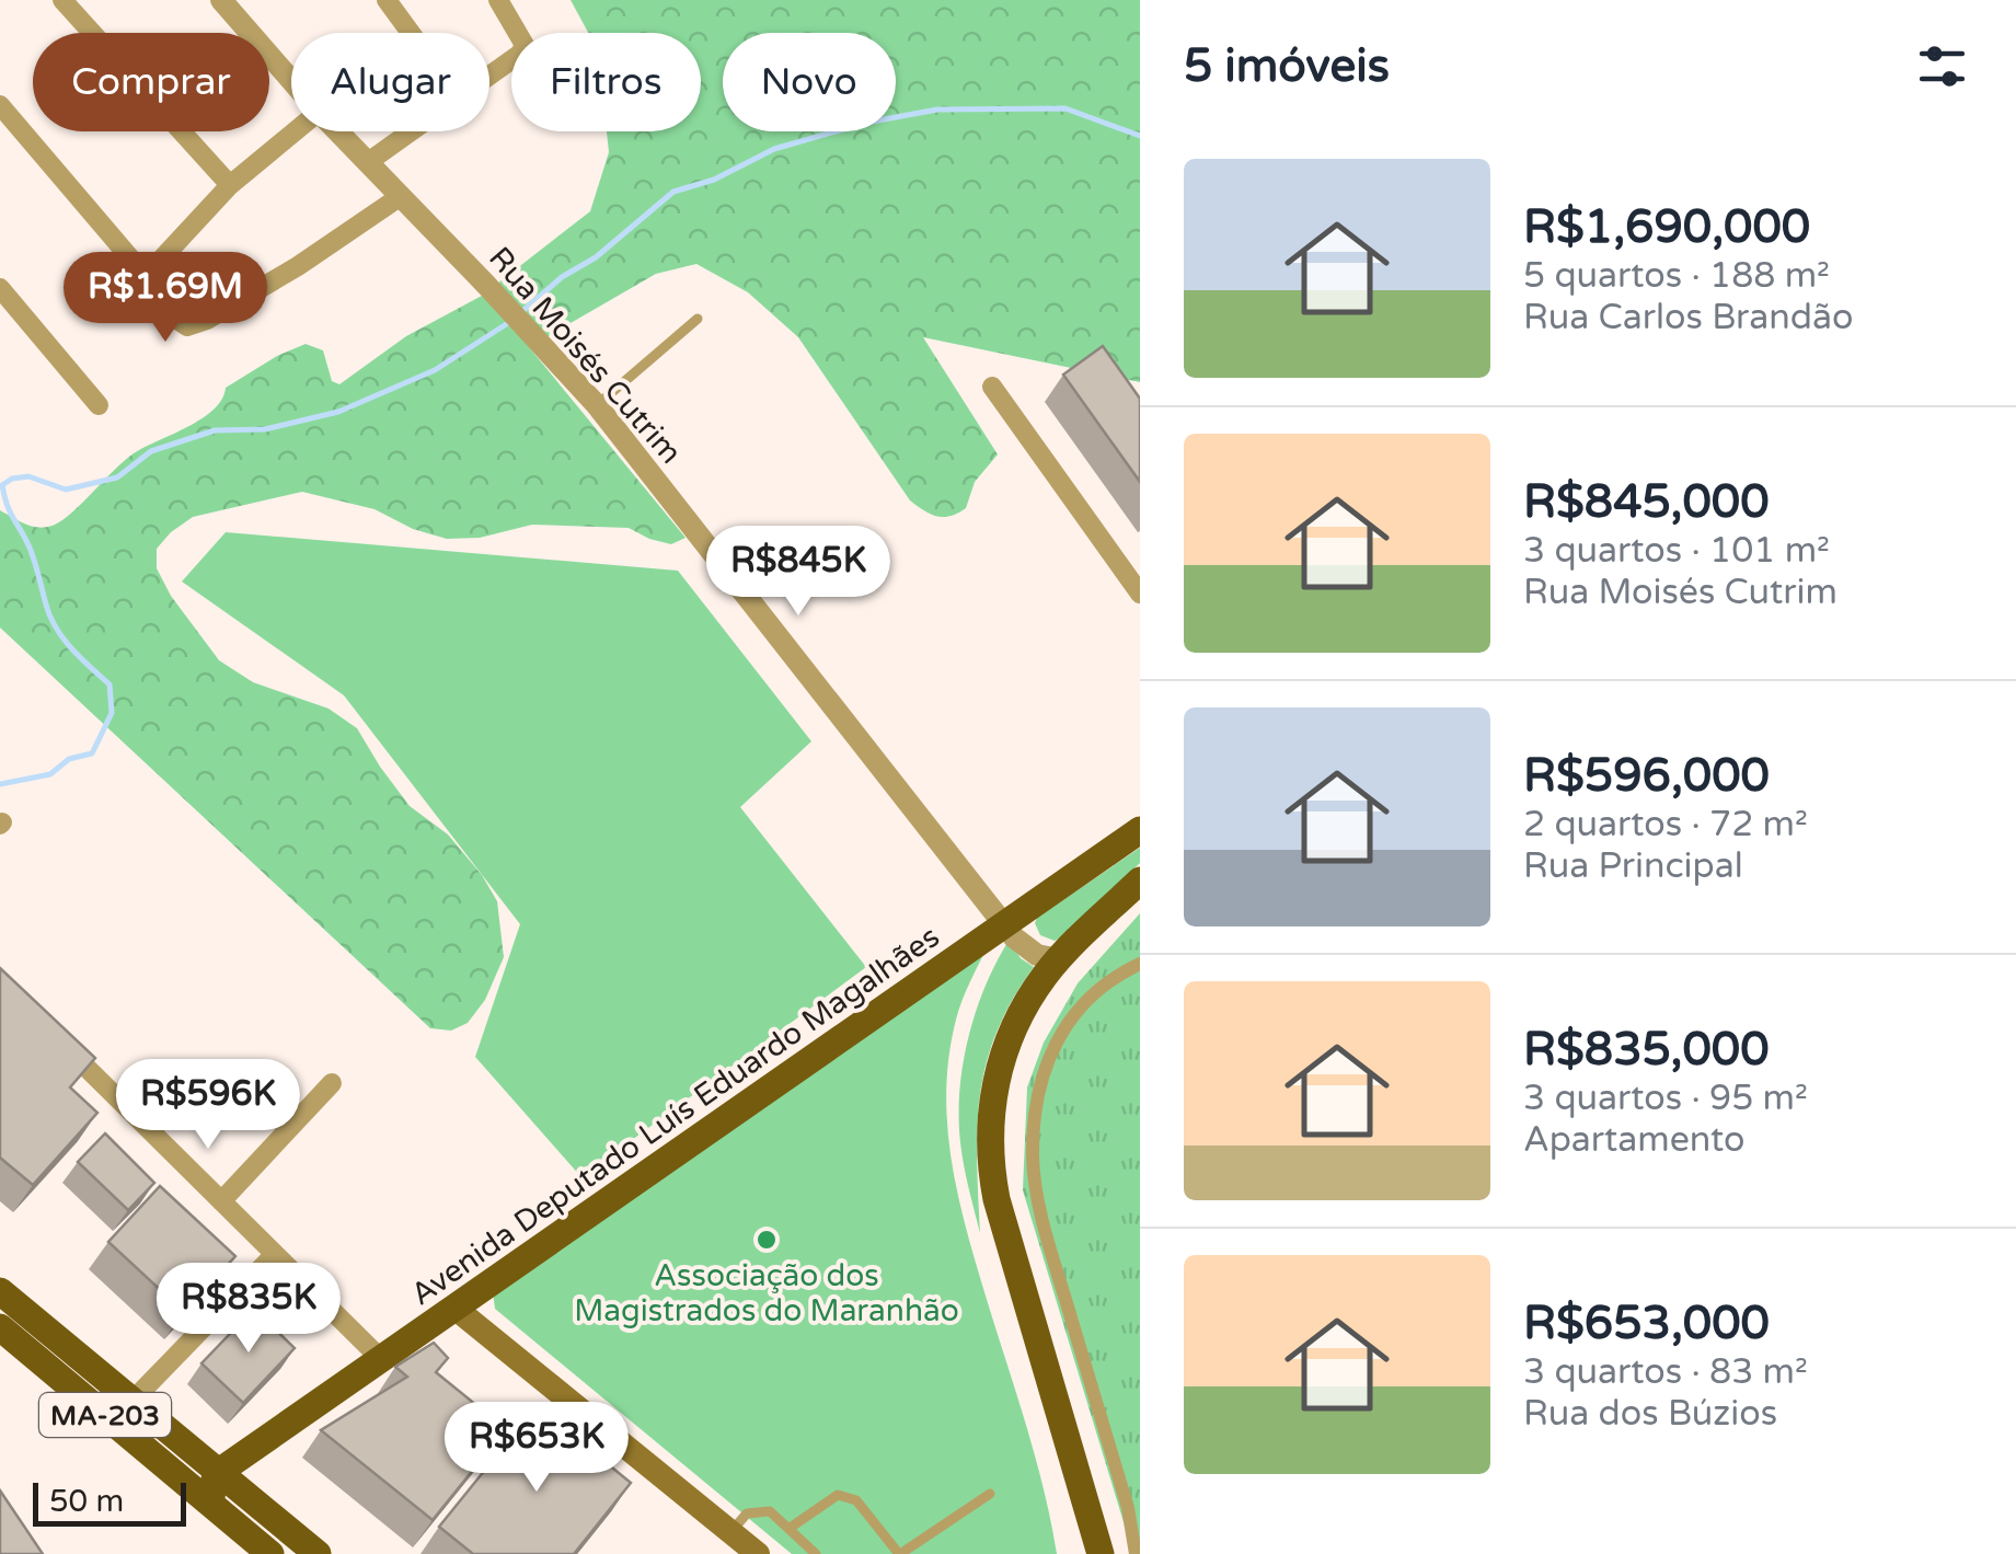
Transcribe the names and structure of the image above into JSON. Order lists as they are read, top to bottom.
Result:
{
  "streets": {
    "main road": ["Avenida Deputado Luís Eduardo Magalhães", "MA-203"],
    "street": ["Rua Moisés Cutrim"]
  },
  "crossings": [
    ["Rua Moisés Cutrim", "Avenida Deputado Luís Eduardo Magalhães"],
    ["Avenida Deputado Luís Eduardo Magalhães", "MA-203"]
  ],
  "places": ["Associação dos Magistrados do Maranhão"],
  "scale_bar": "50 m",
  "page": {
    "heading": "5 imóveis",
    "chip": [
      "Comprar",
      "Alugar",
      "Filtros",
      "Novo"
    ],
    "list": [
      {
        "name": "R$1,690,000",
        "note": "5 quartos · 188 m² · Rua Carlos Brandão"
      },
      {
        "name": "R$845,000",
        "note": "3 quartos · 101 m² · Rua Moisés Cutrim"
      },
      {
        "name": "R$596,000",
        "note": "2 quartos · 72 m² · Rua Principal"
      },
      {
        "name": "R$835,000",
        "note": "3 quartos · 95 m² · Apartamento"
      },
      {
        "name": "R$653,000",
        "note": "3 quartos · 83 m² · Rua dos Búzios"
      }
    ],
    "price": [
      "R$1.69M",
      "R$845K",
      "R$596K",
      "R$835K",
      "R$653K"
    ],
    "scale": "50 m"
  }
}
